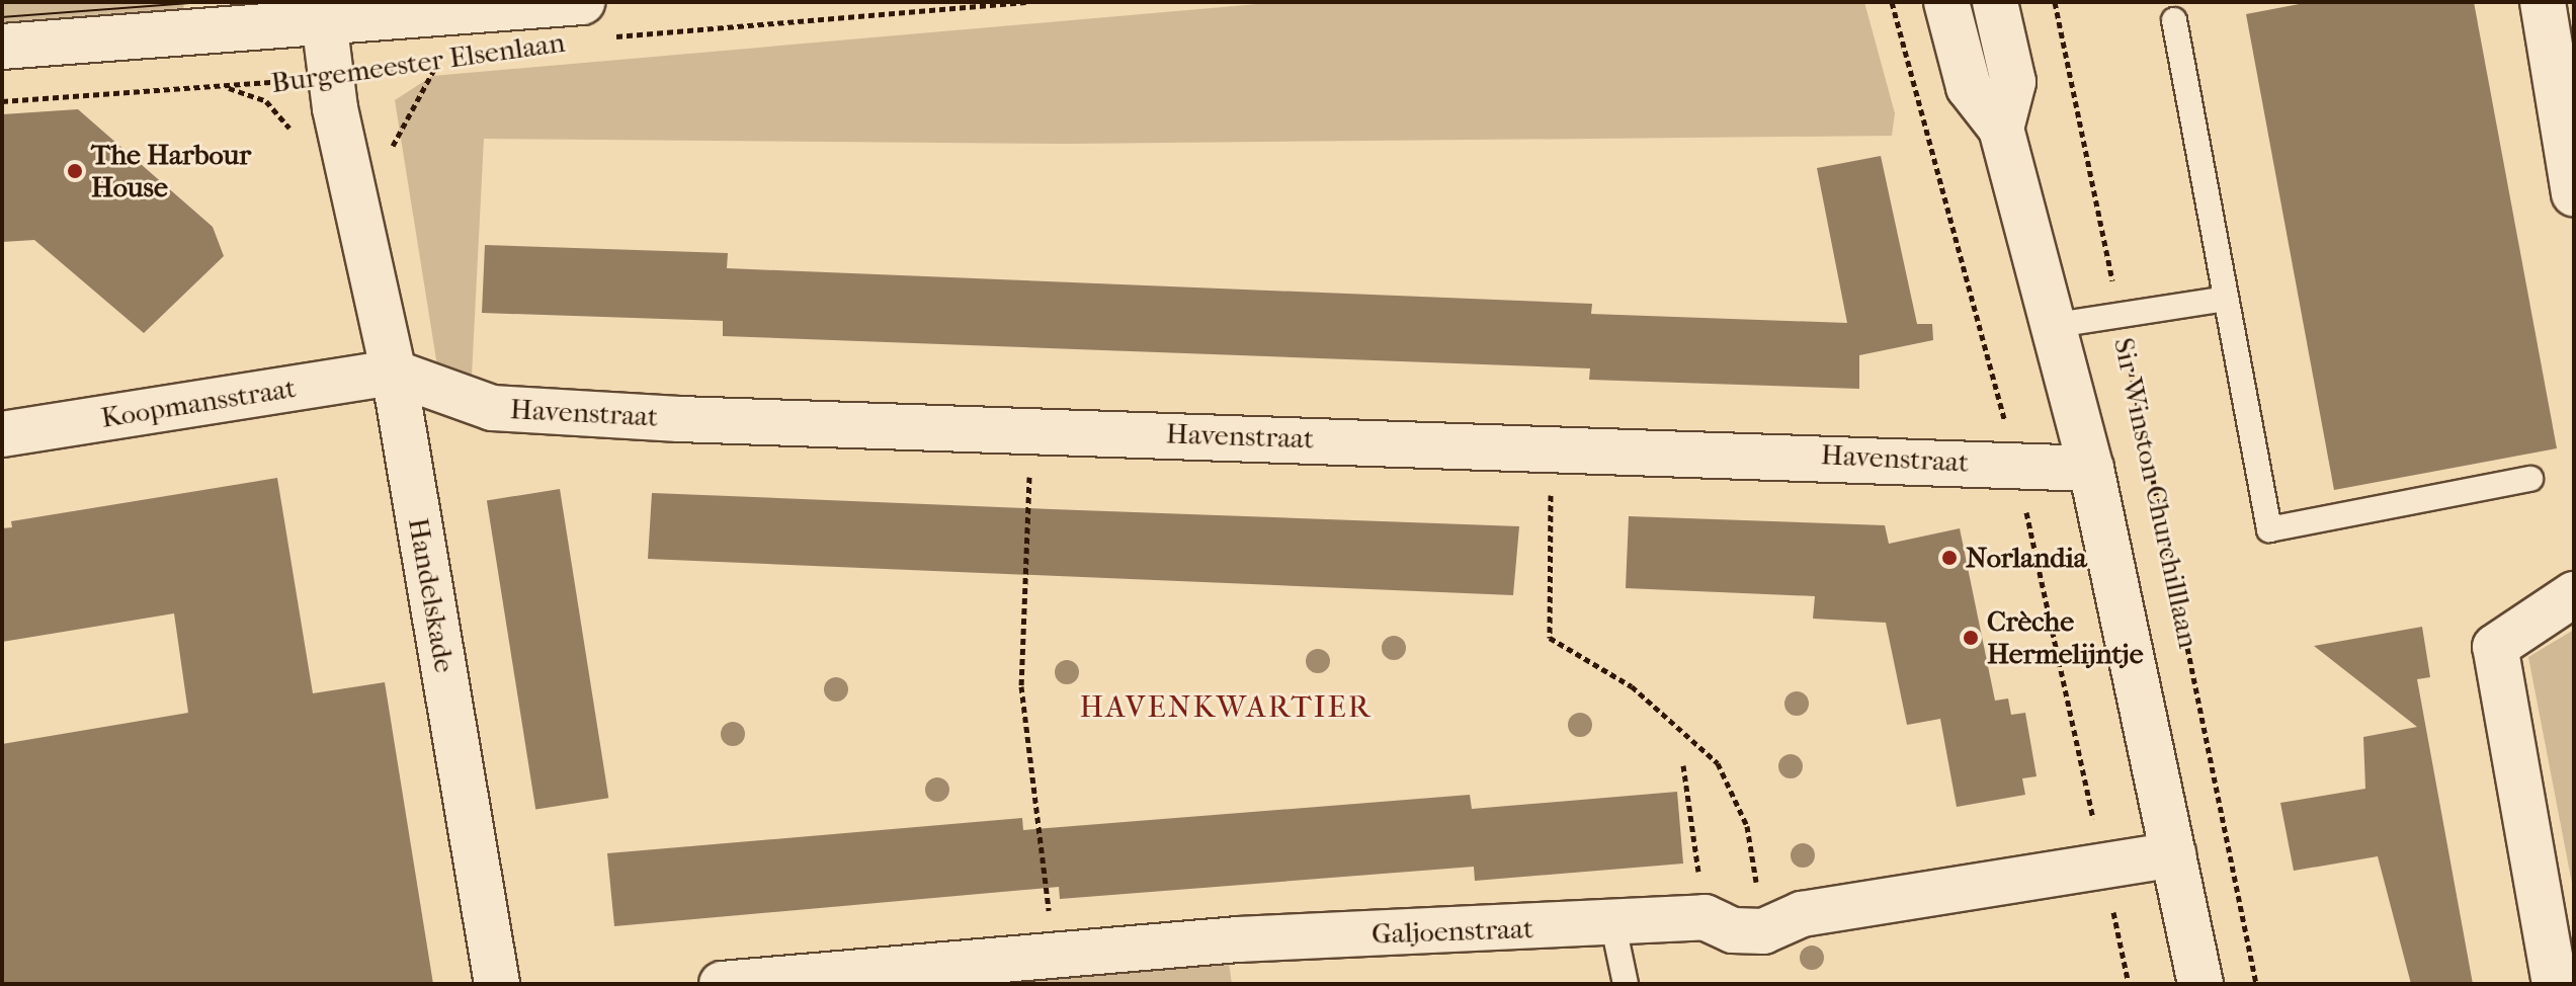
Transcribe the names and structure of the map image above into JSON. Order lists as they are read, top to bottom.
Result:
{
  "streets": {
    "street": [
      "Burgemeester Elsenlaan",
      "Koopmansstraat",
      "Havenstraat",
      "Sir Winston Churchilllaan",
      "Handelskade",
      "Galjoenstraat"
    ]
  },
  "crossings": [
    ["Burgemeester Elsenlaan", "Handelskade"],
    ["Koopmansstraat", "Havenstraat"],
    ["Koopmansstraat", "Handelskade"],
    ["Havenstraat", "Sir Winston Churchilllaan"],
    ["Havenstraat", "Handelskade"]
  ],
  "districts": ["HAVENKWARTIER"],
  "places": ["The Harbour House", "Norlandia", "Crèche Hermelijntje"]
}
